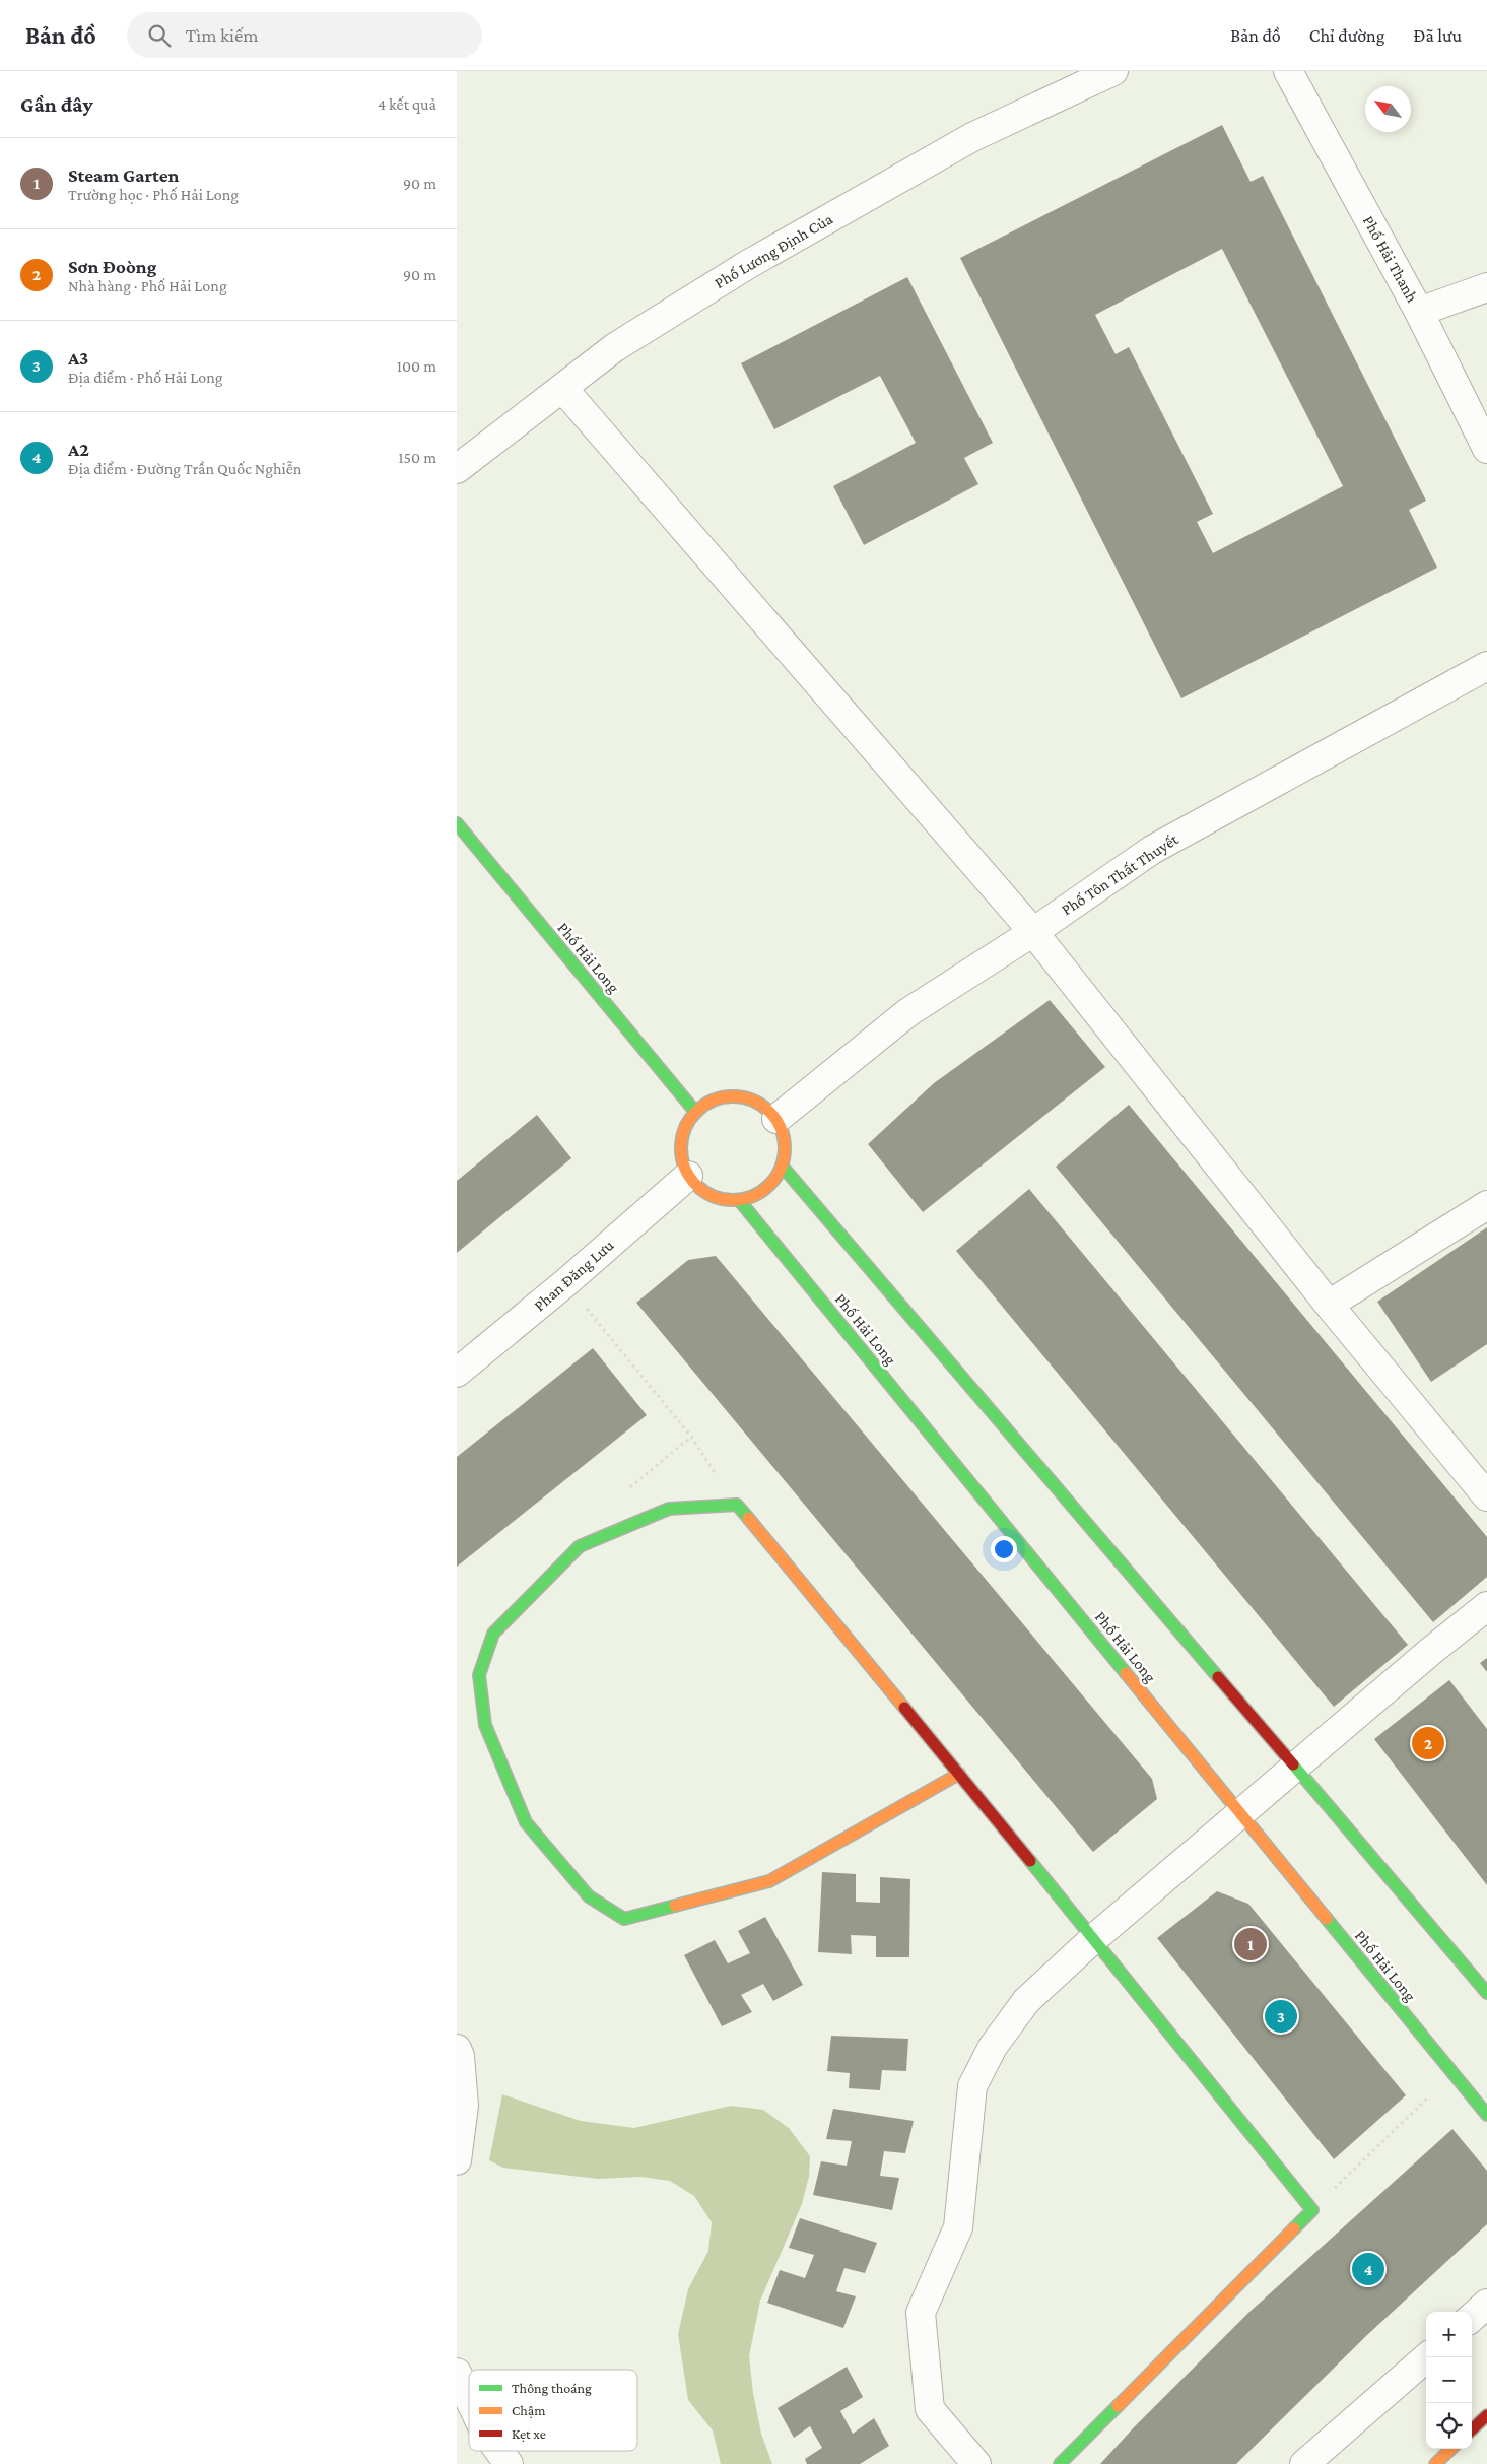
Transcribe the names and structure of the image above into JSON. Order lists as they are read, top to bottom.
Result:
{
  "streets": {
    "street": [
      "Phố Lương Định Của",
      "Phố Hải Thanh",
      "Phố Tôn Thất Thuyết",
      "Phố Hải Long",
      "Phan Đăng Lưu"
    ]
  },
  "crossings": [
    ["Phố Tôn Thất Thuyết", "Phố Hải Long"],
    ["Phố Tôn Thất Thuyết", "Phan Đăng Lưu"],
    ["Phố Hải Long", "Phan Đăng Lưu"]
  ],
  "legend": ["Thông thoáng", "Chậm", "Kẹt xe"],
  "north": "top left",
  "page": {
    "header": "Bản đồ",
    "search": "Tìm kiếm",
    "nav": ["Bản đồ", "Chỉ đường", "Đã lưu"],
    "heading": ["Gần đây", "4 kết quả"],
    "list": [
      {
        "mark": "1",
        "name": "Steam Garten",
        "note": "Trường học · Phố Hải Long",
        "value": "90 m"
      },
      {
        "mark": "2",
        "name": "Sơn Đoòng",
        "note": "Nhà hàng · Phố Hải Long",
        "value": "90 m"
      },
      {
        "mark": "3",
        "name": "A3",
        "note": "Địa điểm · Phố Hải Long",
        "value": "100 m"
      },
      {
        "mark": "4",
        "name": "A2",
        "note": "Địa điểm · Đường Trần Quốc Nghiễn",
        "value": "150 m"
      }
    ],
    "pins": [
      "2",
      "1",
      "3",
      "4"
    ],
    "map_buttons": ["+", "−"]
  }
}
